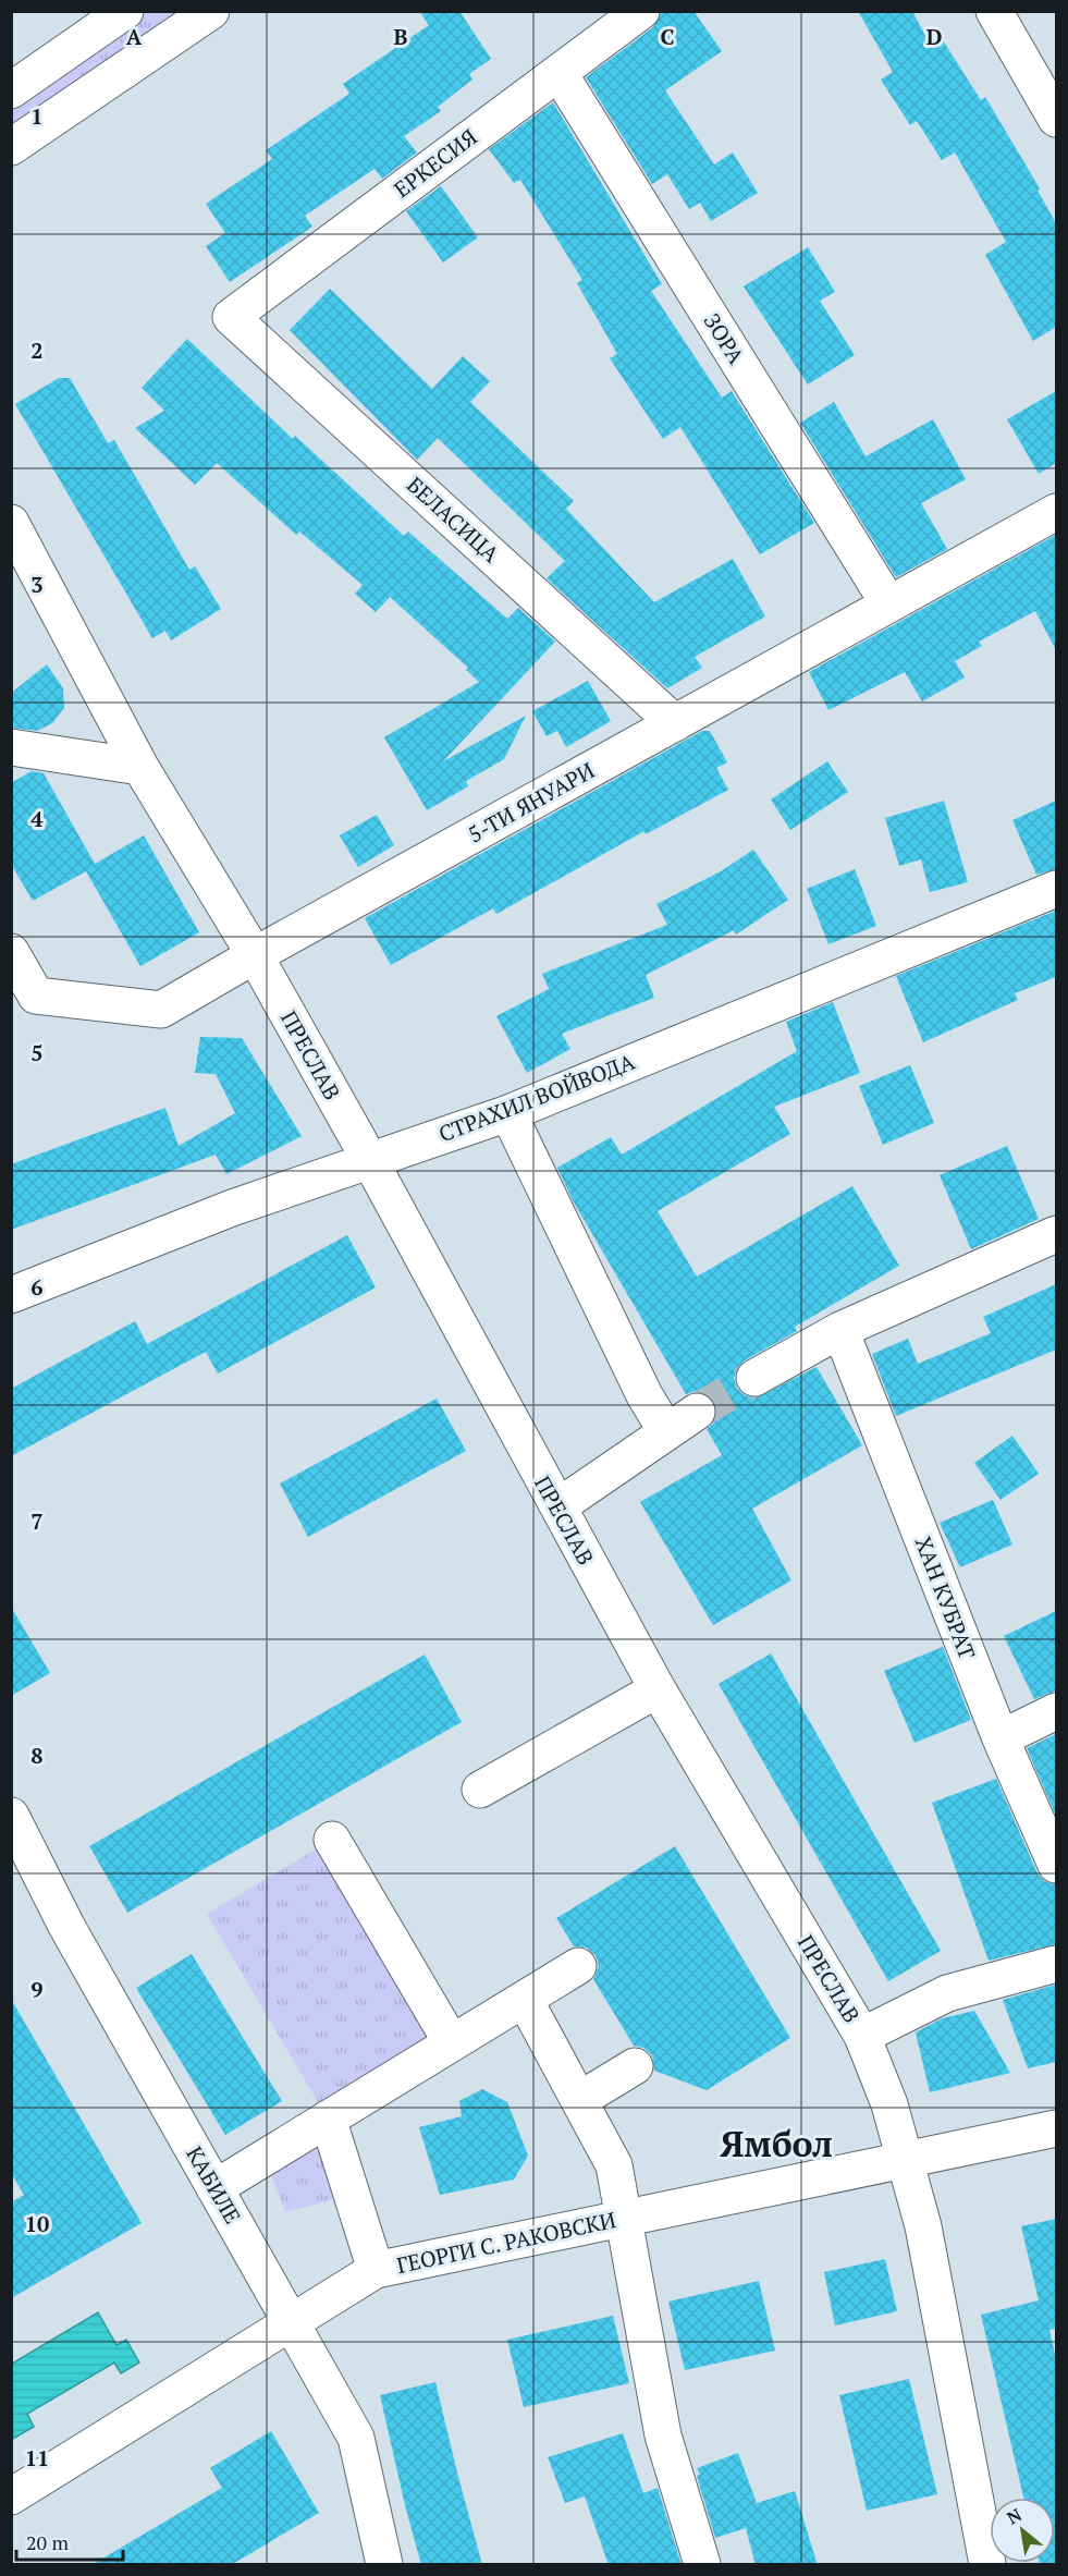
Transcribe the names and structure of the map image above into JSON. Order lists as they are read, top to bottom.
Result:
{
  "streets": {
    "street": [
      "ЕРКЕСИЯ",
      "ЗОРА",
      "БЕЛАСИЦА",
      "5-ТИ ЯНУАРИ",
      "ПРЕСЛАВ",
      "СТРАХИЛ ВОЙВОДА",
      "ХАН КУБРАТ",
      "КАБИЛЕ",
      "ГЕОРГИ С. РАКОВСКИ"
    ]
  },
  "crossings": [
    ["ЕРКЕСИЯ", "ЗОРА"],
    ["ЕРКЕСИЯ", "БЕЛАСИЦА"],
    ["ЗОРА", "5-ТИ ЯНУАРИ"],
    ["БЕЛАСИЦА", "5-ТИ ЯНУАРИ"],
    ["5-ТИ ЯНУАРИ", "ПРЕСЛАВ"],
    ["ПРЕСЛАВ", "СТРАХИЛ ВОЙВОДА"],
    ["ПРЕСЛАВ", "ГЕОРГИ С. РАКОВСКИ"],
    ["КАБИЛЕ", "ГЕОРГИ С. РАКОВСКИ"]
  ],
  "districts": ["Ямбол"],
  "scale_bar": "20 m",
  "north": "top left",
  "grid": {
    "columns": [
      "A",
      "B",
      "C",
      "D"
    ],
    "rows": [
      "1",
      "2",
      "3",
      "4",
      "5",
      "6",
      "7",
      "8",
      "9",
      "10",
      "11"
    ]
  }
}
